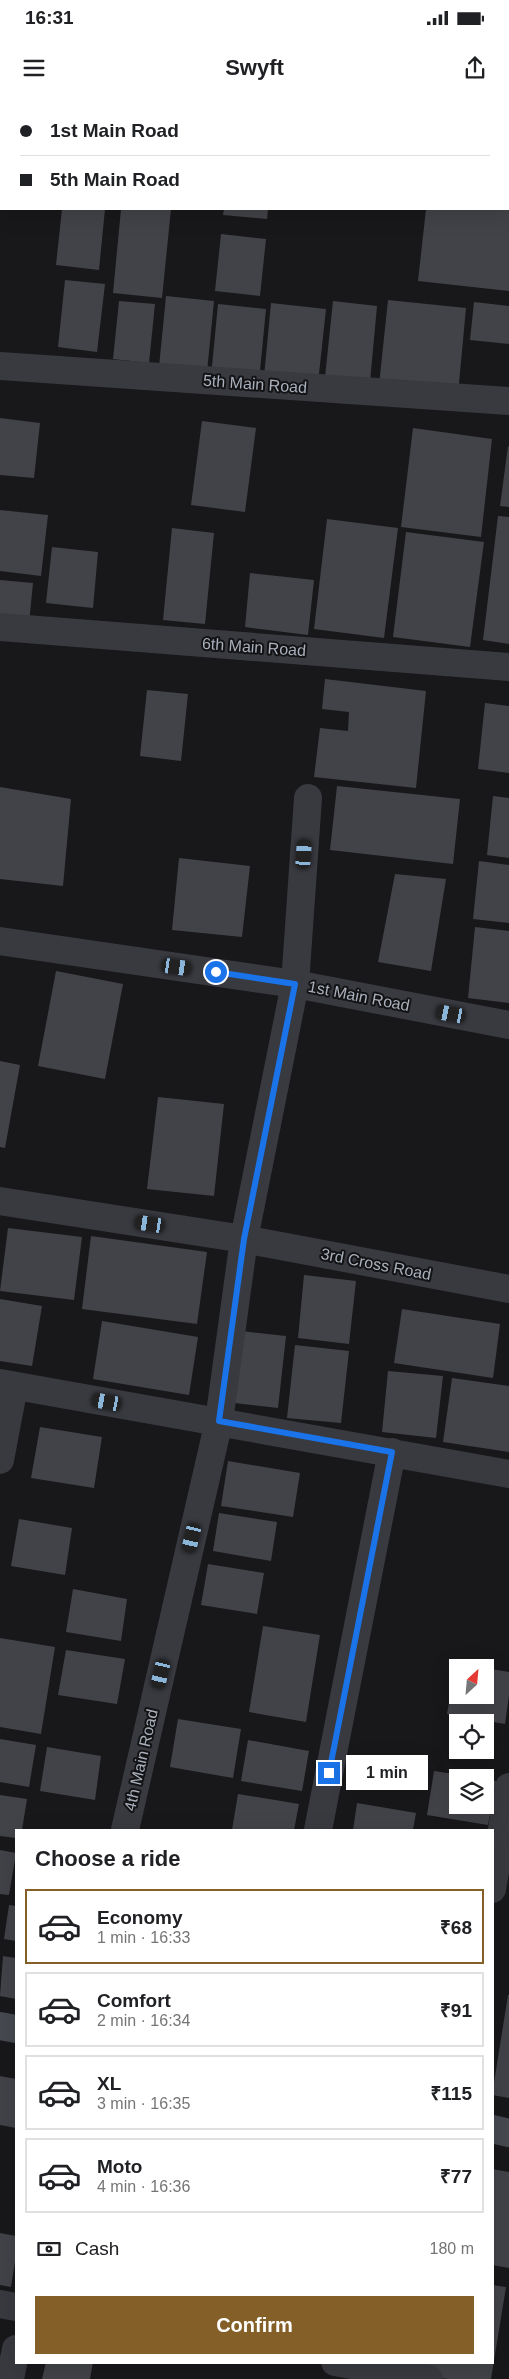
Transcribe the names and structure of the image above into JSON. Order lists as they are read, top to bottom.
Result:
{
  "streets": {
    "street": [
      "5th Main Road",
      "6th Main Road",
      "1st Main Road",
      "3rd Cross Road",
      "4th Main Road"
    ]
  },
  "crossings": [
    ["1st Main Road", "4th Main Road"],
    ["3rd Cross Road", "4th Main Road"]
  ],
  "north": "top right",
  "page": {
    "status": "16:31",
    "header": "Swyft",
    "banner": ["1st Main Road", "5th Main Road"],
    "bubble": "1 min",
    "heading": "Choose a ride",
    "list": [
      {
        "name": "Economy",
        "note": "1 min · 16:33",
        "value": "₹68"
      },
      {
        "name": "Comfort",
        "note": "2 min · 16:34",
        "value": "₹91"
      },
      {
        "name": "XL",
        "note": "3 min · 16:35",
        "value": "₹115"
      },
      {
        "name": "Moto",
        "note": "4 min · 16:36",
        "value": "₹77"
      }
    ],
    "pay": ["Cash", "180 m"],
    "buttons": "Confirm"
  }
}
